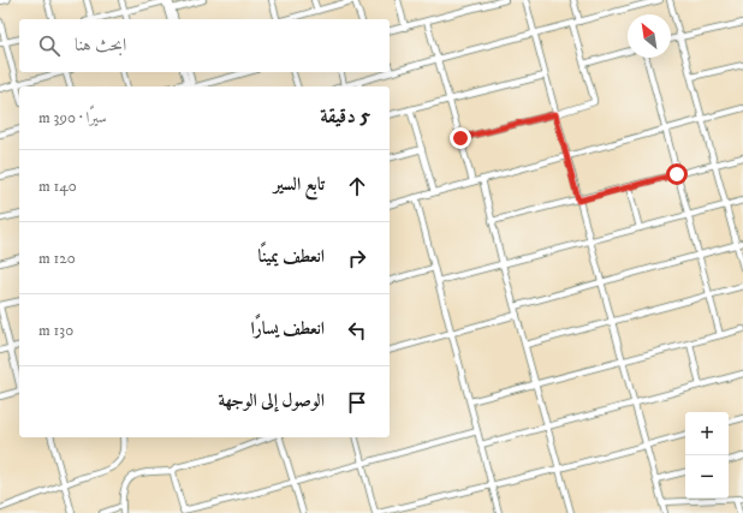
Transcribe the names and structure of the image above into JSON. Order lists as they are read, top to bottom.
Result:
{
  "north": "top left",
  "page": {
    "search": "ابحث هنا",
    "heading": ["5 دقيقة", "سيرًا · 390 m"],
    "list": [
      ["تابع السير", "140 m"],
      ["انعطف يمينًا", "120 m"],
      ["انعطف يسارًا", "130 m"],
      "الوصول إلى الوجهة"
    ],
    "map_buttons": ["+", "−"]
  }
}
